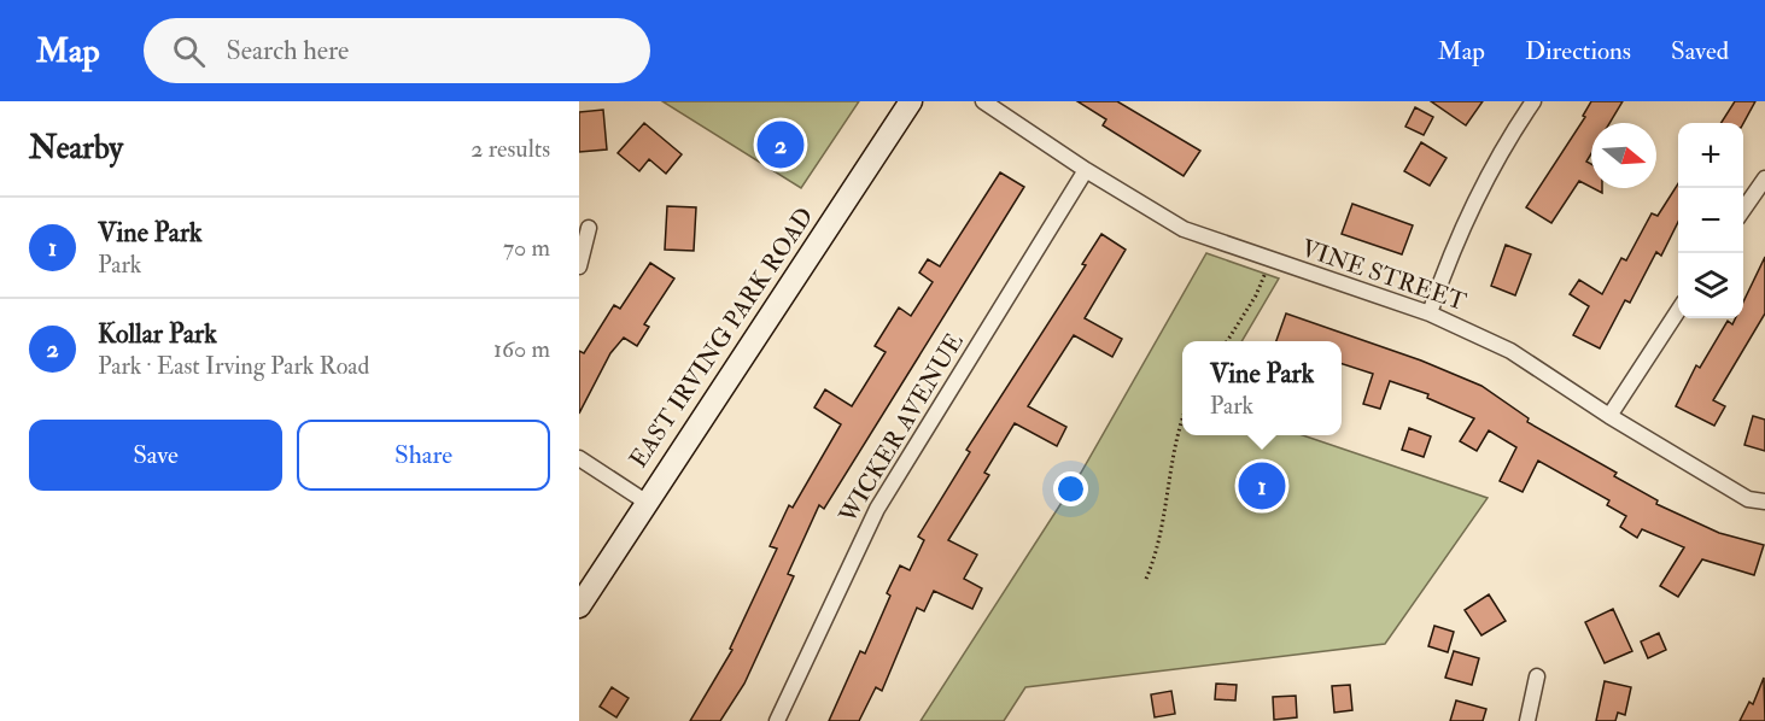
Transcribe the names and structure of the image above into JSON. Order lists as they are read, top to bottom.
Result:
{
  "streets": {
    "main road": ["EAST IRVING PARK ROAD"],
    "street": ["VINE STREET", "WICKER AVENUE"]
  },
  "crossings": [
    ["VINE STREET", "WICKER AVENUE"]
  ],
  "north": "right",
  "page": {
    "header": "Map",
    "search": "Search here",
    "nav": ["Map", "Directions", "Saved"],
    "heading": ["Nearby", "2 results"],
    "pins": ["2", "1"],
    "map_buttons": ["+", "−"],
    "list": [
      {
        "mark": "1",
        "name": "Vine Park",
        "note": "Park",
        "value": "70 m"
      },
      {
        "mark": "2",
        "name": "Kollar Park",
        "note": "Park · East Irving Park Road",
        "value": "160 m"
      }
    ],
    "popup": ["Vine Park", "Park"],
    "buttons": ["Save", "Share"]
  }
}
